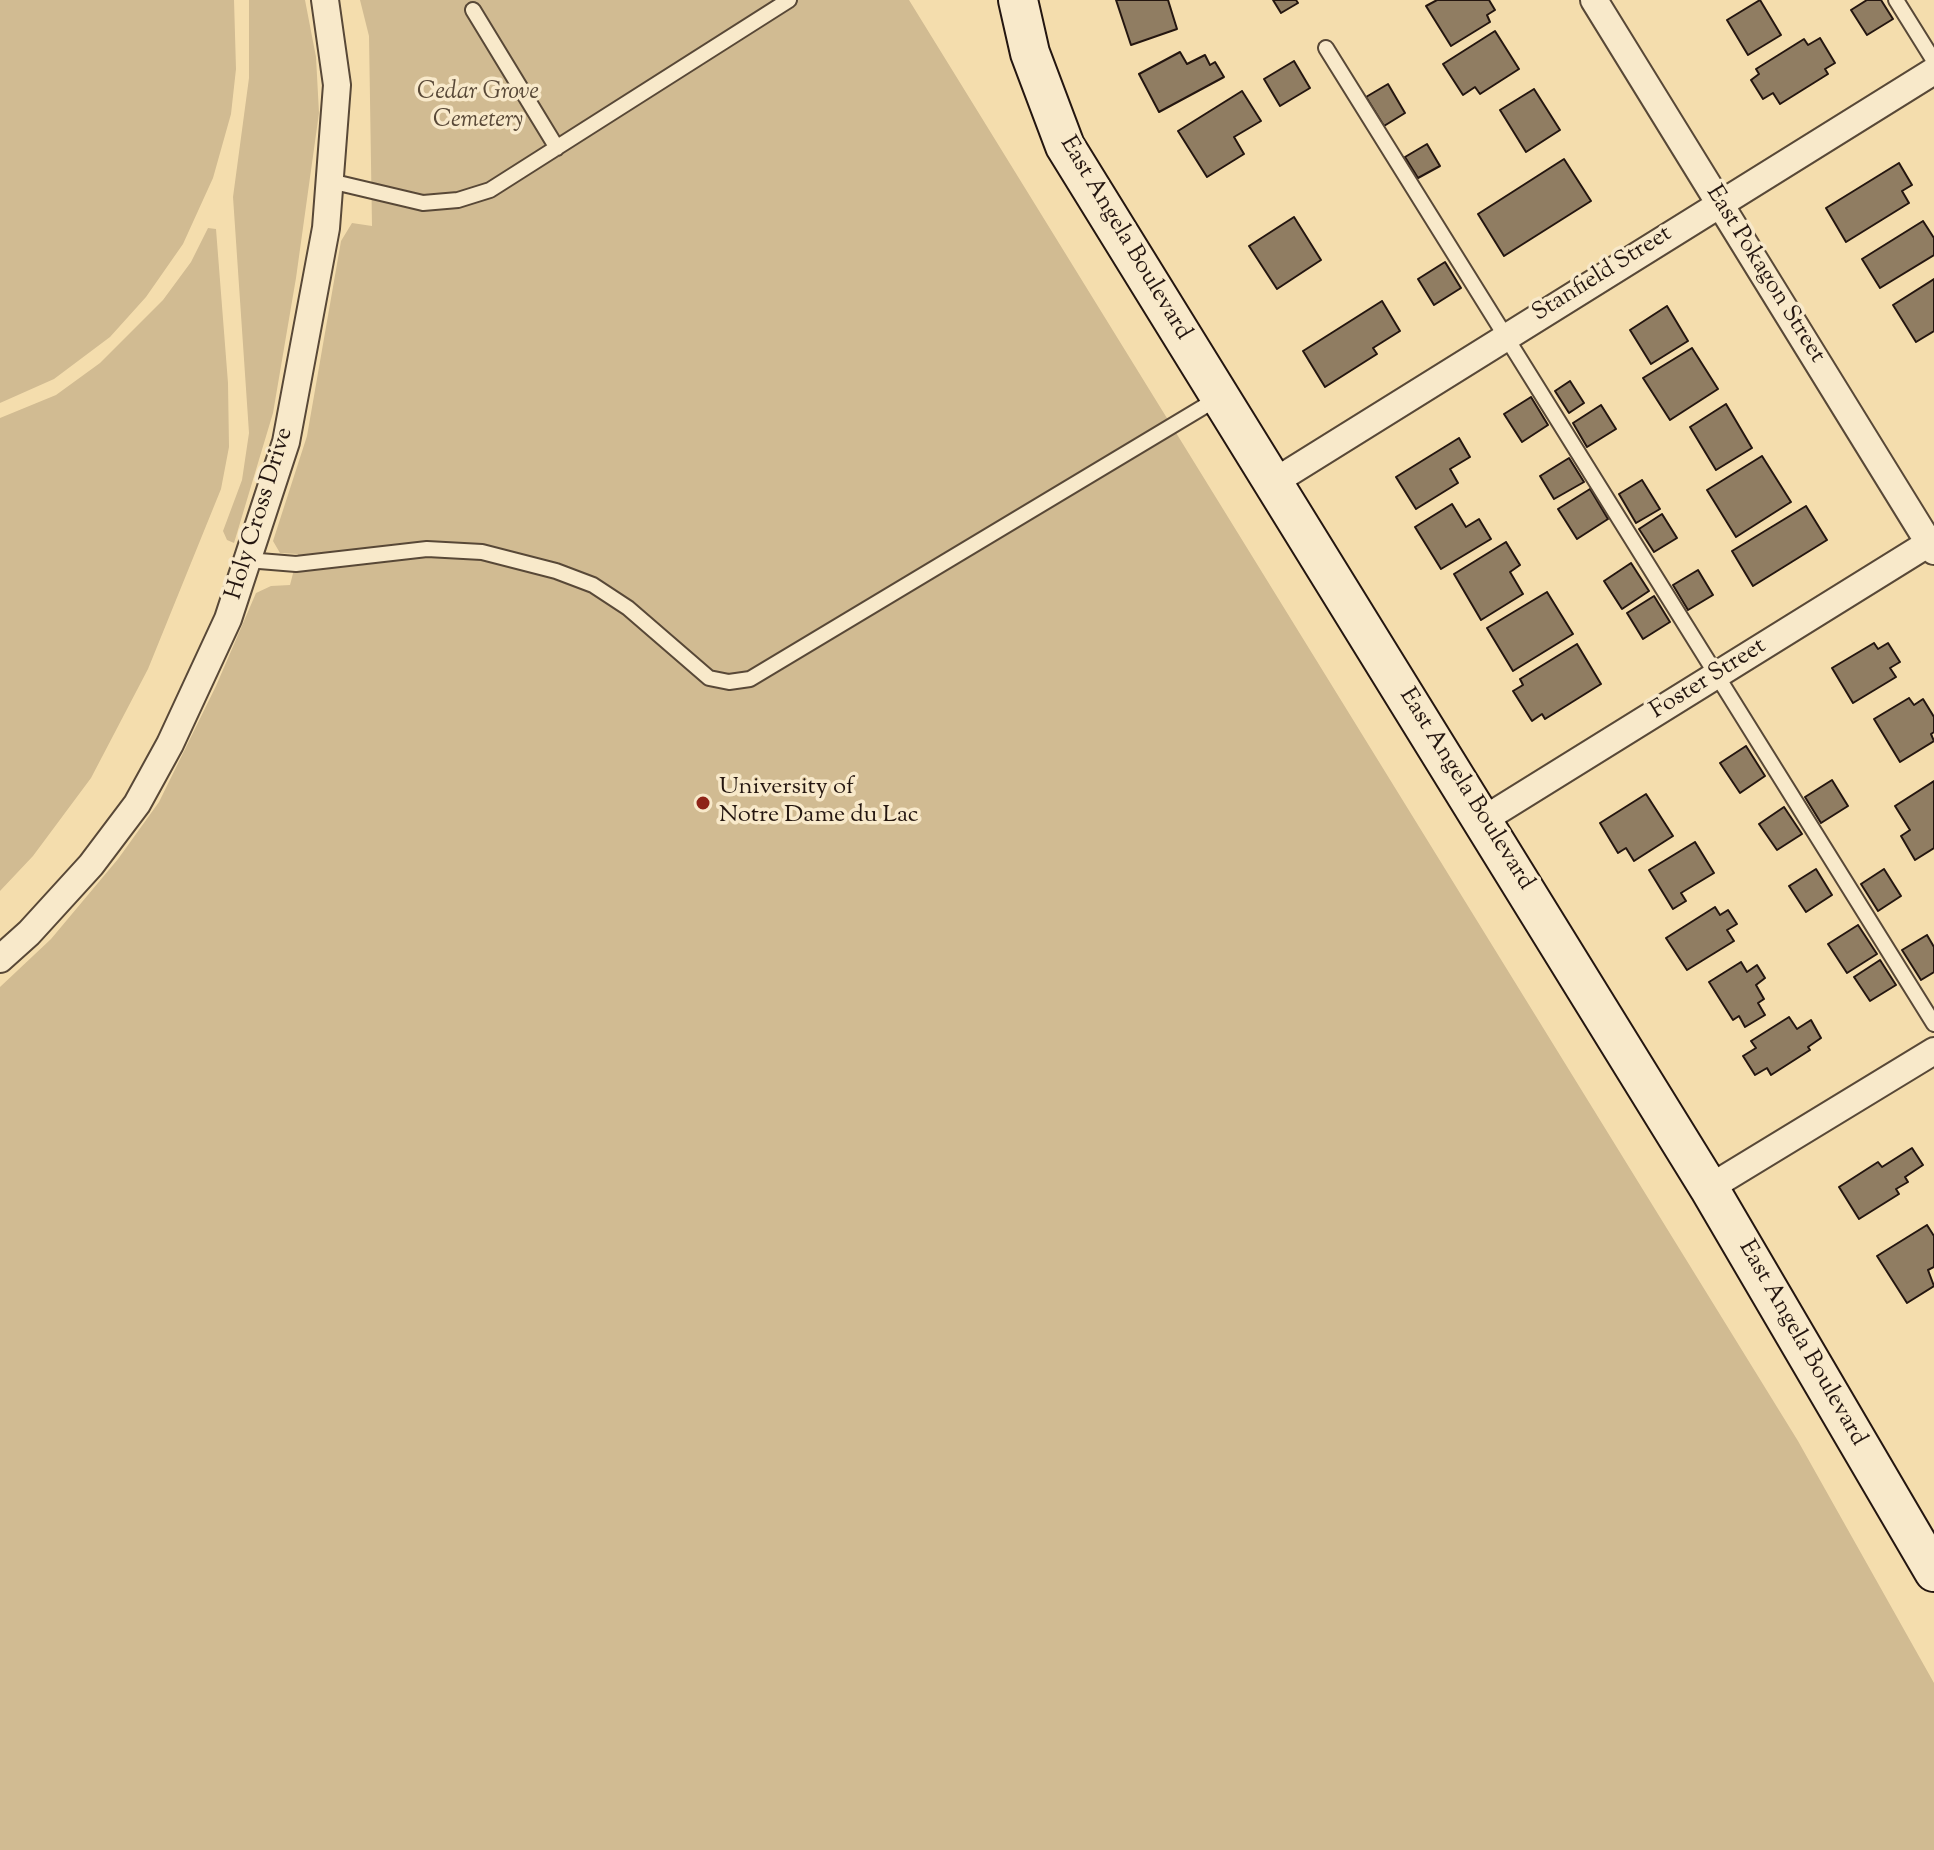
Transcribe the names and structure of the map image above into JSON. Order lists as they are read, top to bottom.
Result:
{
  "streets": {
    "main road": ["East Angela Boulevard"],
    "street": [
      "Stanfield Street",
      "East Pokagon Street",
      "Holy Cross Drive",
      "Foster Street"
    ]
  },
  "crossings": [
    ["East Angela Boulevard", "Stanfield Street"],
    ["East Angela Boulevard", "Foster Street"],
    ["Stanfield Street", "East Pokagon Street"],
    ["East Pokagon Street", "Foster Street"]
  ],
  "parks": ["Cedar Grove Cemetery"],
  "places": ["University of Notre Dame du Lac"]
}
